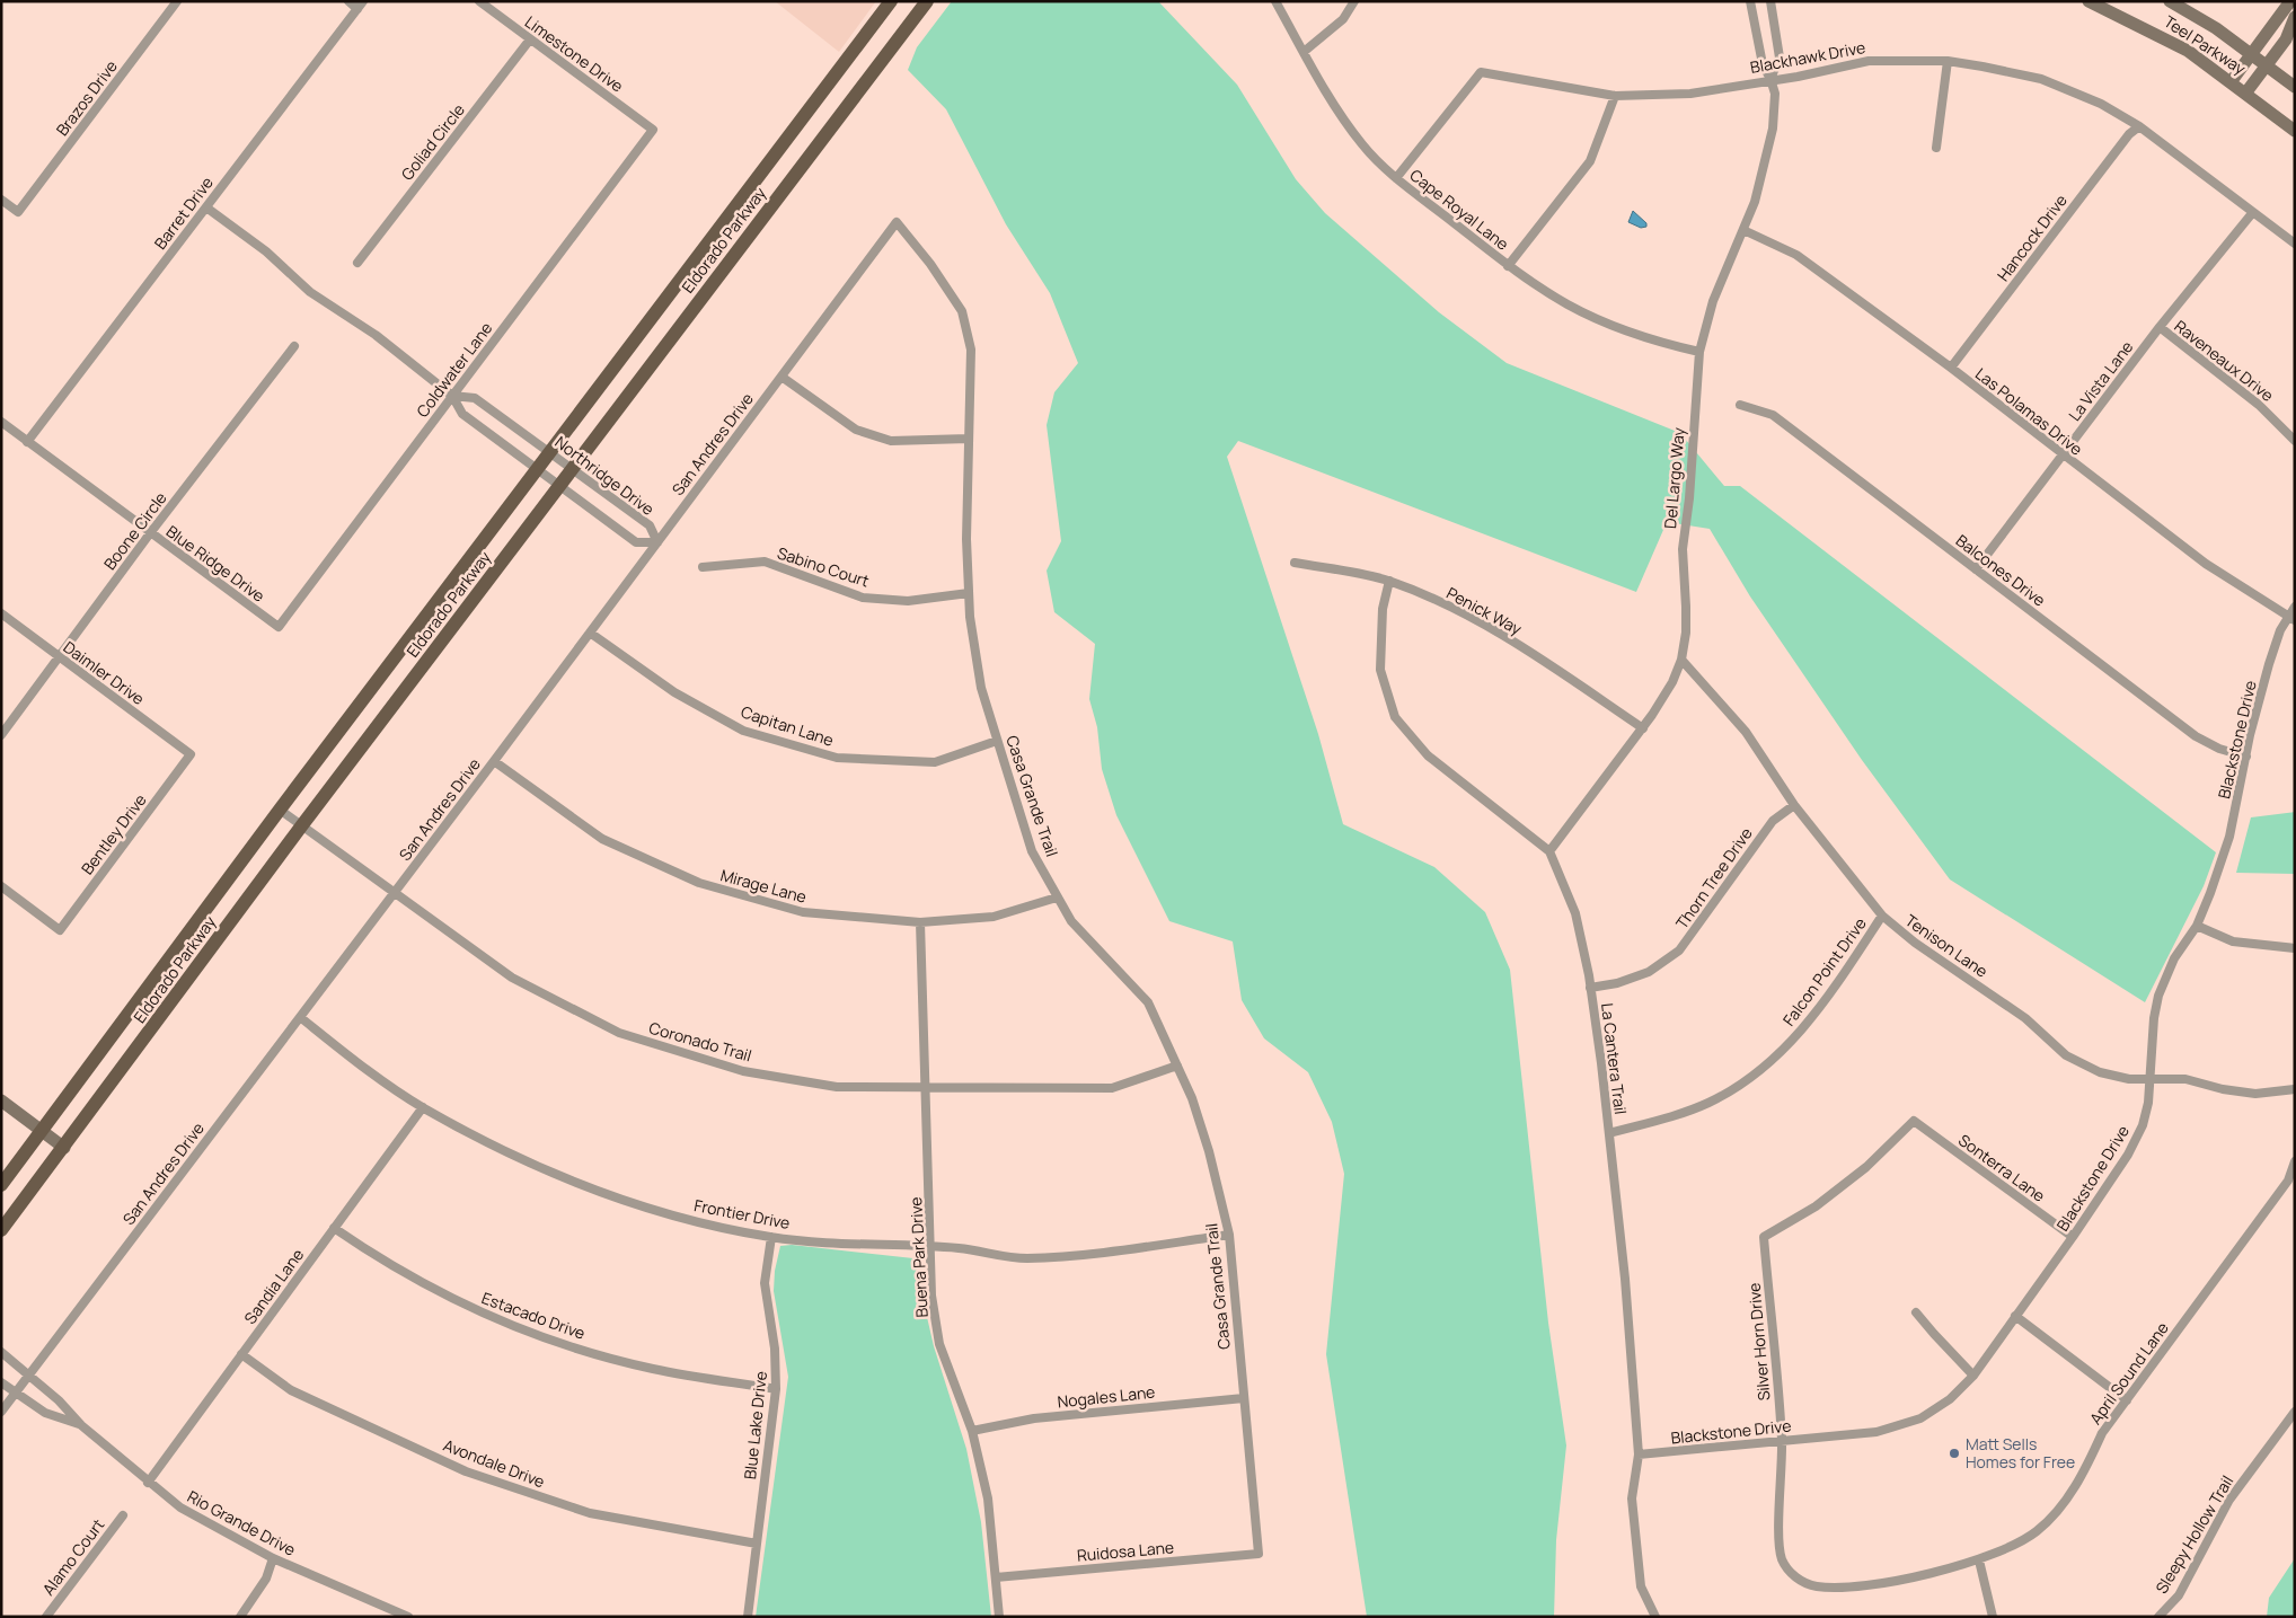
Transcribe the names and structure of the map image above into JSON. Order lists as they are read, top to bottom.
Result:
{
  "streets": {
    "main road": ["Teel Parkway", "Eldorado Parkway"],
    "street": [
      "Limestone Drive",
      "Blackhawk Drive",
      "Brazos Drive",
      "Goliad Circle",
      "Cape Royal Lane",
      "Barret Drive",
      "Hancock Drive",
      "Raveneaux Drive",
      "Coldwater Lane",
      "La Vista Lane",
      "Las Polamas Drive",
      "San Andres Drive",
      "Northridge Drive",
      "Del Largo Way",
      "Boone Circle",
      "Blue Ridge Drive",
      "Sabino Court",
      "Balcones Drive",
      "Penick Way",
      "Daimler Drive",
      "Capitan Lane",
      "Blackstone Drive",
      "Casa Grande Trail",
      "Bentley Drive",
      "Thorn Tree Drive",
      "Mirage Lane",
      "Tenison Lane",
      "Falcon Point Drive",
      "Coronado Trail",
      "La Cantera Trail",
      "Sonterra Lane",
      "Frontier Drive",
      "Buena Park Drive",
      "Sandia Lane",
      "Estacado Drive",
      "Silver Horn Drive",
      "April Sound Lane",
      "Nogales Lane",
      "Blue Lake Drive",
      "Avondale Drive",
      "Rio Grande Drive",
      "Sleepy Hollow Trail",
      "Ruidosa Lane",
      "Alamo Court"
    ]
  },
  "crossings": [
    ["Limestone Drive", "Goliad Circle"],
    ["Limestone Drive", "Coldwater Lane"],
    ["Blackhawk Drive", "Cape Royal Lane"],
    ["Blackhawk Drive", "Hancock Drive"],
    ["Blackhawk Drive", "La Vista Lane"],
    ["Blackhawk Drive", "Del Largo Way"],
    ["Cape Royal Lane", "Del Largo Way"],
    ["Barret Drive", "Northridge Drive"],
    ["Barret Drive", "Blue Ridge Drive"],
    ["Hancock Drive", "Las Polamas Drive"],
    ["Eldorado Parkway", "Northridge Drive"],
    ["Eldorado Parkway", "Coronado Trail"],
    ["Raveneaux Drive", "La Vista Lane"],
    ["Coldwater Lane", "Northridge Drive"],
    ["Coldwater Lane", "Blue Ridge Drive"],
    ["La Vista Lane", "Las Polamas Drive"],
    ["La Vista Lane", "Balcones Drive"],
    ["Las Polamas Drive", "Del Largo Way"],
    ["Las Polamas Drive", "Blackstone Drive"],
    ["San Andres Drive", "Northridge Drive"],
    ["San Andres Drive", "Capitan Lane"],
    ["San Andres Drive", "Casa Grande Trail"],
    ["San Andres Drive", "Mirage Lane"],
    ["San Andres Drive", "Coronado Trail"],
    ["San Andres Drive", "Frontier Drive"],
    ["San Andres Drive", "Rio Grande Drive"],
    ["Del Largo Way", "Penick Way"],
    ["Del Largo Way", "Tenison Lane"],
    ["Del Largo Way", "La Cantera Trail"],
    ["Boone Circle", "Blue Ridge Drive"],
    ["Boone Circle", "Daimler Drive"],
    ["Sabino Court", "Casa Grande Trail"],
    ["Balcones Drive", "Blackstone Drive"],
    ["Penick Way", "La Cantera Trail"],
    ["Daimler Drive", "Bentley Drive"],
    ["Capitan Lane", "Casa Grande Trail"],
    ["Blackstone Drive", "Tenison Lane"],
    ["Blackstone Drive", "La Cantera Trail"],
    ["Blackstone Drive", "Sonterra Lane"],
    ["Blackstone Drive", "Silver Horn Drive"],
    ["Casa Grande Trail", "Mirage Lane"],
    ["Casa Grande Trail", "Coronado Trail"],
    ["Casa Grande Trail", "Frontier Drive"],
    ["Casa Grande Trail", "Nogales Lane"],
    ["Casa Grande Trail", "Ruidosa Lane"],
    ["Thorn Tree Drive", "Tenison Lane"],
    ["Thorn Tree Drive", "La Cantera Trail"],
    ["Mirage Lane", "Buena Park Drive"],
    ["Tenison Lane", "Falcon Point Drive"],
    ["Falcon Point Drive", "La Cantera Trail"],
    ["Coronado Trail", "Buena Park Drive"],
    ["Sonterra Lane", "Silver Horn Drive"],
    ["Frontier Drive", "Buena Park Drive"],
    ["Frontier Drive", "Sandia Lane"],
    ["Frontier Drive", "Blue Lake Drive"],
    ["Buena Park Drive", "Nogales Lane"],
    ["Buena Park Drive", "Ruidosa Lane"],
    ["Sandia Lane", "Estacado Drive"],
    ["Sandia Lane", "Avondale Drive"],
    ["Sandia Lane", "Rio Grande Drive"],
    ["Estacado Drive", "Blue Lake Drive"],
    ["Silver Horn Drive", "April Sound Lane"],
    ["Blue Lake Drive", "Avondale Drive"]
  ],
  "places": ["Matt Sells Homes for Free"]
}
